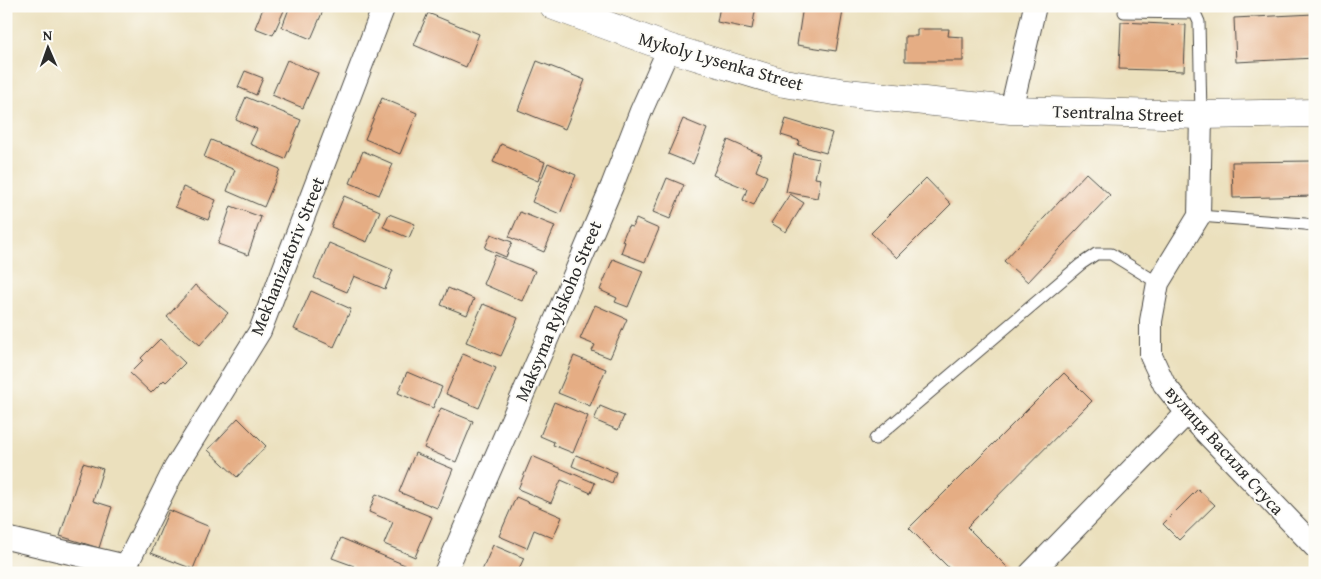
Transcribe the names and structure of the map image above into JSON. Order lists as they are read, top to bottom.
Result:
{
  "streets": {
    "street": [
      "Mykoly Lysenka Street",
      "Tsentralna Street",
      "Mekhanizatoriv Street",
      "Maksyma Rylskoho Street",
      "вулиця Василя Стуса"
    ]
  },
  "crossings": [
    ["Mykoly Lysenka Street", "Tsentralna Street"],
    ["Mykoly Lysenka Street", "Maksyma Rylskoho Street"]
  ],
  "north": "top"
}
